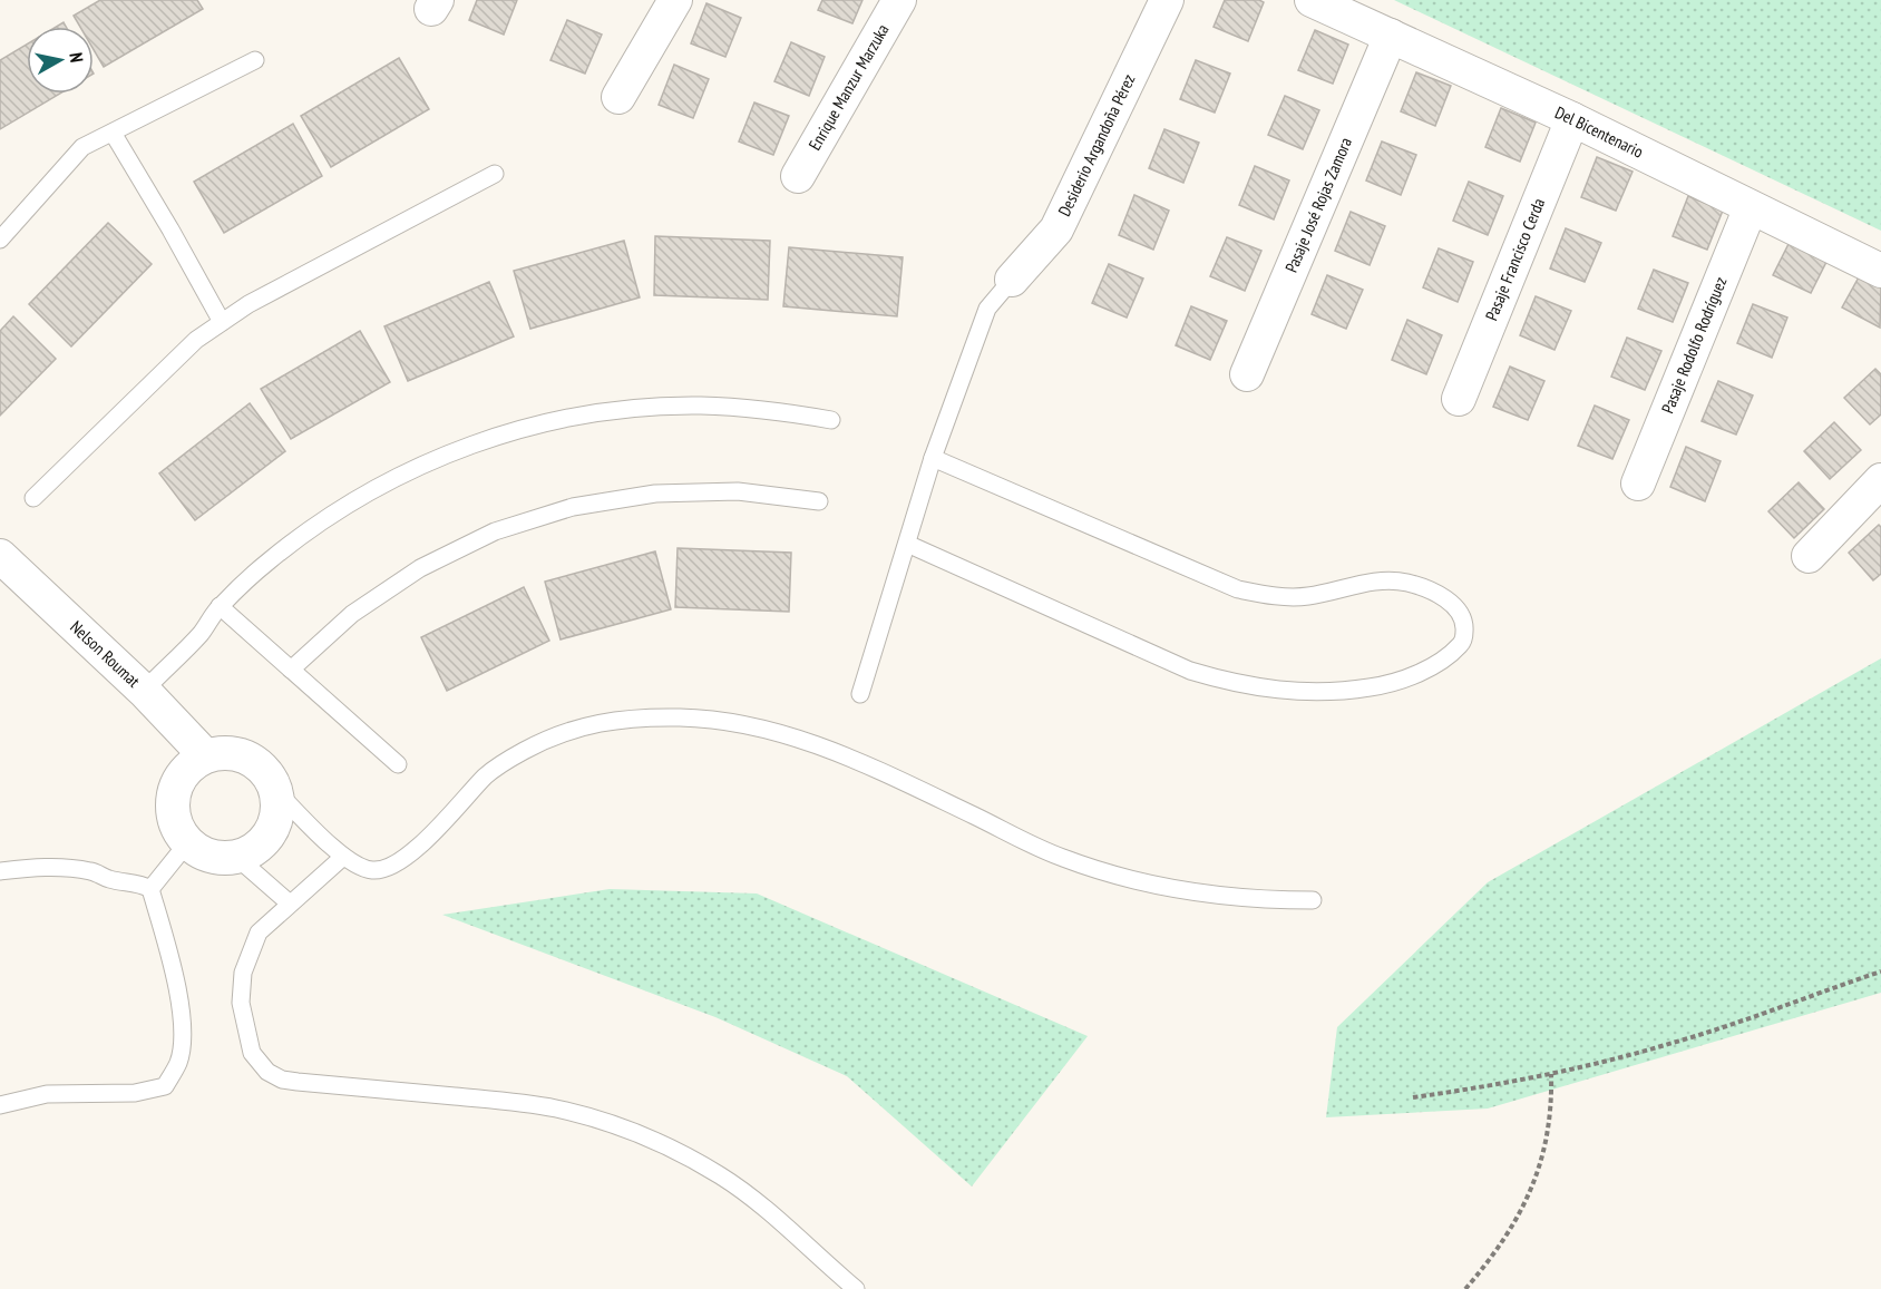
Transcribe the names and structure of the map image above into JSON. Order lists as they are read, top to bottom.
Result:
{
  "streets": {
    "street": [
      "Enrique Manzur Marzuka",
      "Del Bicentenario",
      "Desiderio Argandoña Pérez",
      "Pasaje José Rojas Zamora",
      "Pasaje Francisco Cerda",
      "Pasaje Rodolfo Rodríguez",
      "Nelson Roumat"
    ]
  },
  "crossings": [
    ["Del Bicentenario", "Pasaje José Rojas Zamora"],
    ["Del Bicentenario", "Pasaje Francisco Cerda"],
    ["Del Bicentenario", "Pasaje Rodolfo Rodríguez"]
  ],
  "north": "right"
}
